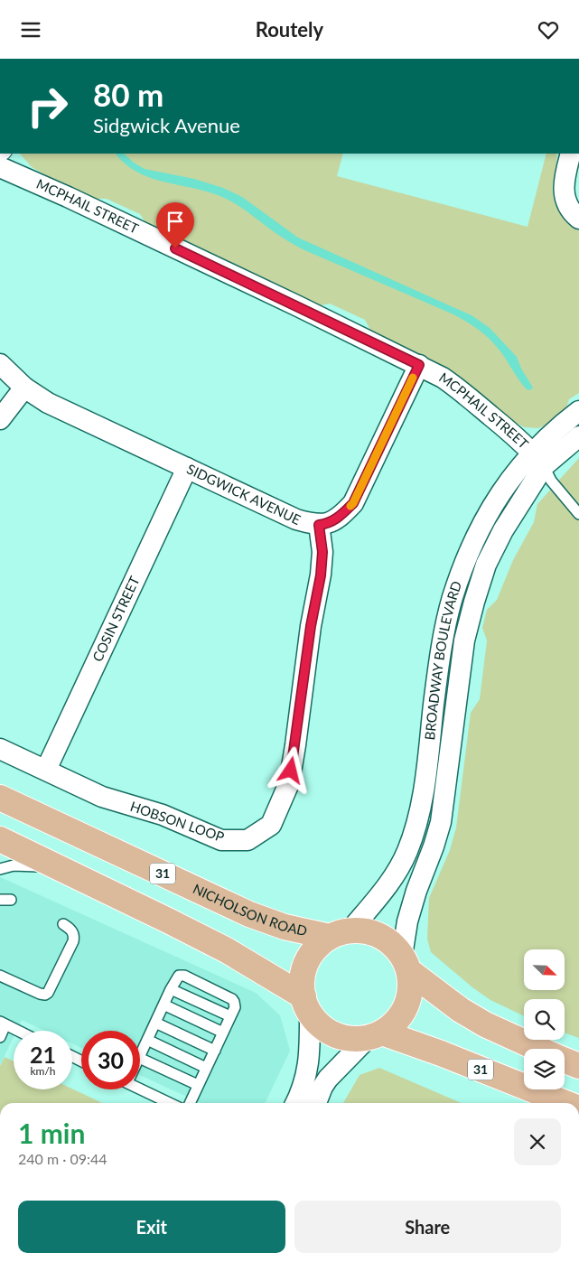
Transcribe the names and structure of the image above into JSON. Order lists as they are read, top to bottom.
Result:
{
  "streets": {
    "main road": ["31", "NICHOLSON ROAD"],
    "street": [
      "MCPHAIL STREET",
      "SIDGWICK AVENUE",
      "COSIN STREET",
      "BROADWAY BOULEVARD",
      "HOBSON LOOP"
    ]
  },
  "crossings": [
    ["MCPHAIL STREET", "SIDGWICK AVENUE"],
    ["MCPHAIL STREET", "BROADWAY BOULEVARD"],
    ["SIDGWICK AVENUE", "COSIN STREET"],
    ["SIDGWICK AVENUE", "HOBSON LOOP"],
    ["COSIN STREET", "HOBSON LOOP"],
    ["BROADWAY BOULEVARD", "31"],
    ["BROADWAY BOULEVARD", "NICHOLSON ROAD"],
    ["31", "NICHOLSON ROAD"]
  ],
  "north": "bottom right",
  "page": {
    "header": "Routely",
    "turn": ["80 m", "Sidgwick Avenue"],
    "speed": "21 km/h",
    "limit": "30",
    "heading": ["1 min", "240 m · 09:44"],
    "buttons": ["Exit", "Share"]
  }
}
